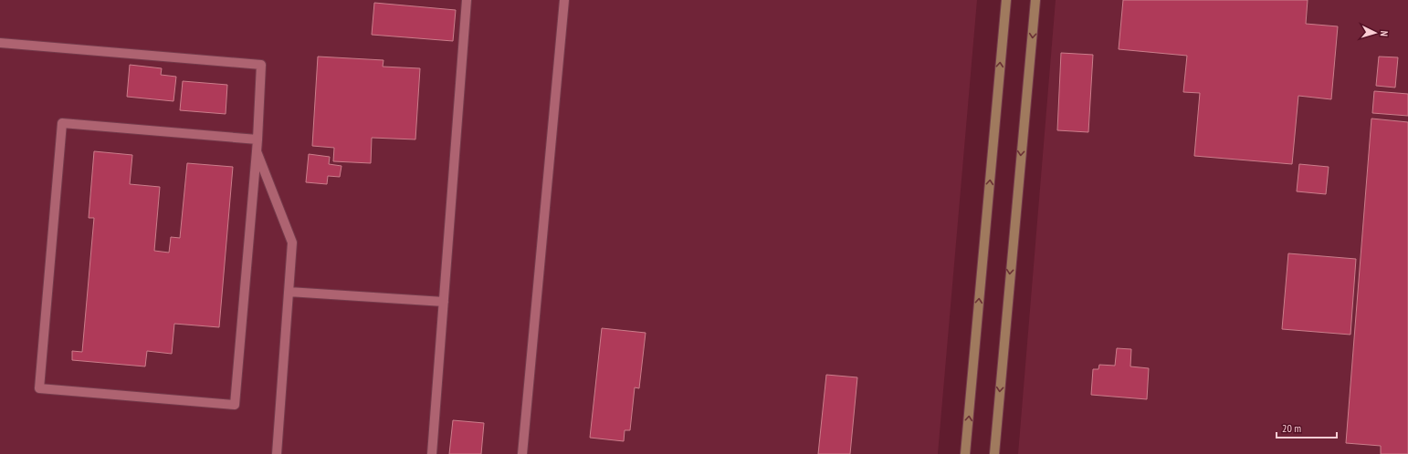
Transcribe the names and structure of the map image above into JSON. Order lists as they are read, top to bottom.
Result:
{
  "scale_bar": "20 m",
  "north": "right"
}
